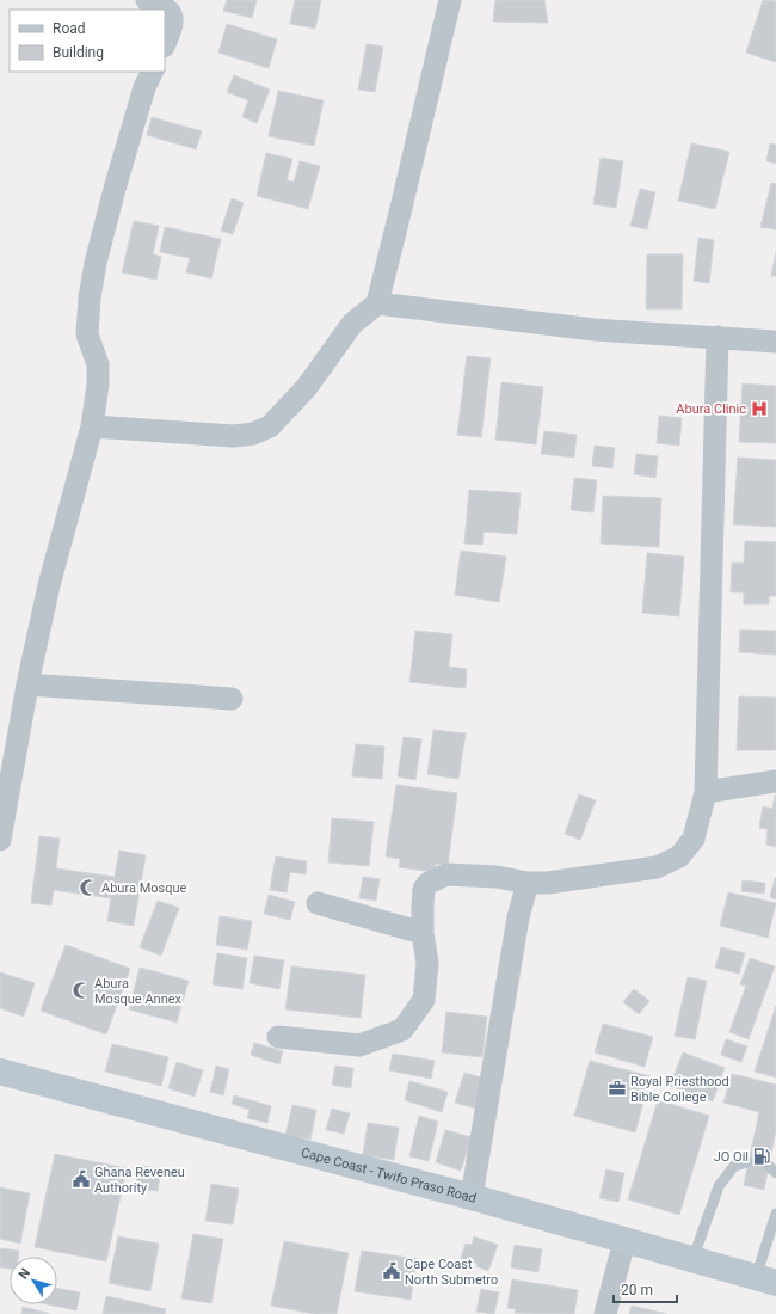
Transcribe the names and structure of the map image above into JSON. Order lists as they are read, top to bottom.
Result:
{
  "streets": {
    "main road": ["Cape Coast - Twifo Praso Road"]
  },
  "places": {
    "hospital": ["Abura Clinic"],
    "mosque": ["Abura Mosque", "Abura Mosque Annex"],
    "office": ["Royal Priesthood Bible College"],
    "fuel station": ["JO Oil"],
    "public building": ["Ghana Reveneu Authority", "Cape Coast North Submetro"]
  },
  "legend": ["Road", "Building"],
  "scale_bar": "20 m",
  "north": "top left"
}
